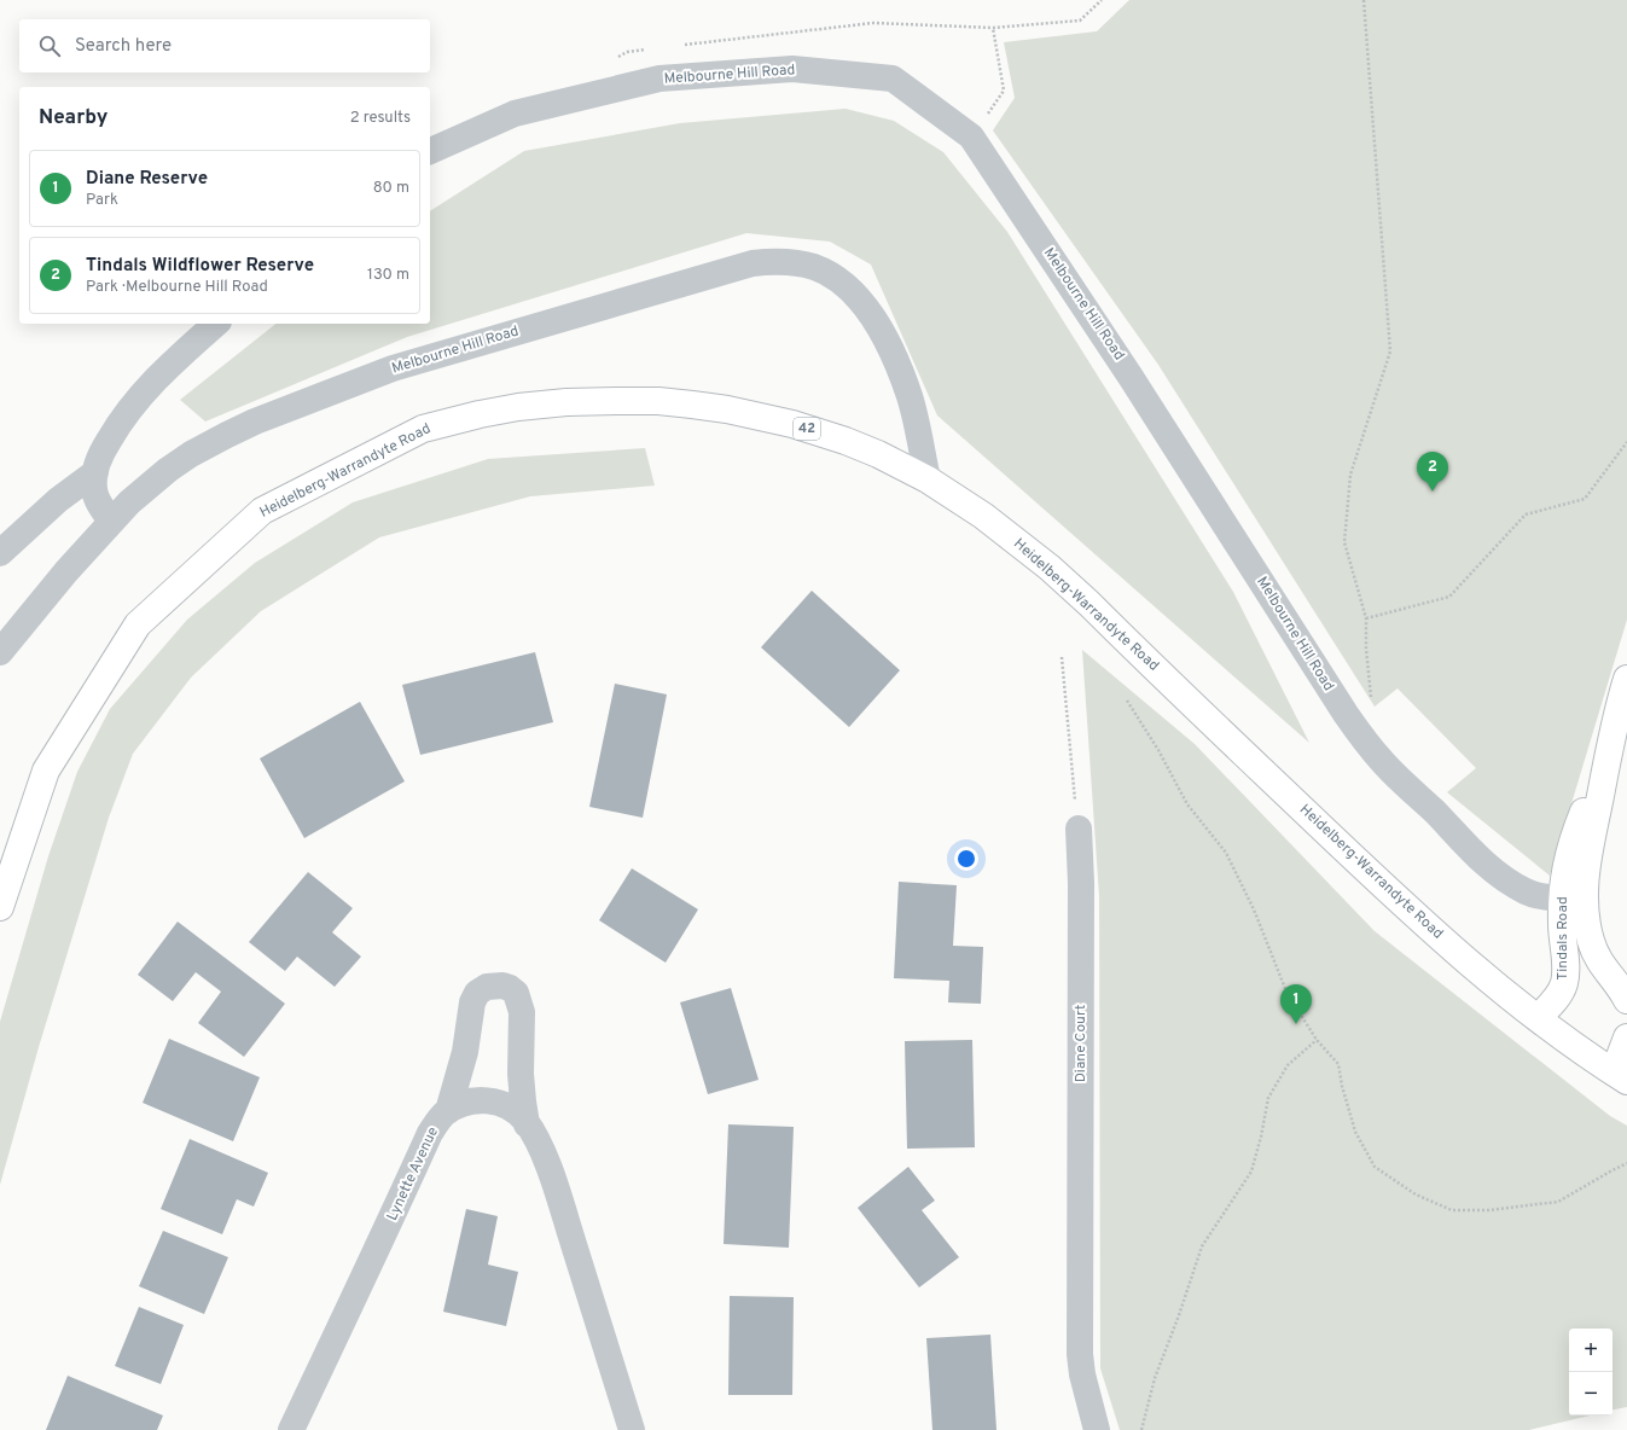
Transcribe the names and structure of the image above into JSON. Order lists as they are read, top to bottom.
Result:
{
  "streets": {
    "main road": ["42", "Heidelberg-Warrandyte Road", "Tindals Road"],
    "street": ["Melbourne Hill Road", "Diane Court", "Lynette Avenue"]
  },
  "crossings": [
    ["Melbourne Hill Road", "Heidelberg-Warrandyte Road"],
    ["Melbourne Hill Road", "Tindals Road"],
    ["Heidelberg-Warrandyte Road", "Tindals Road"]
  ],
  "page": {
    "search": "Search here",
    "heading": ["Nearby", "2 results"],
    "list": [
      {
        "mark": "1",
        "name": "Diane Reserve",
        "note": "Park",
        "value": "80 m"
      },
      {
        "mark": "2",
        "name": "Tindals Wildflower Reserve",
        "note": "Park · Melbourne Hill Road",
        "value": "130 m"
      }
    ],
    "pins": ["2", "1"],
    "map_buttons": ["+", "−"]
  }
}
